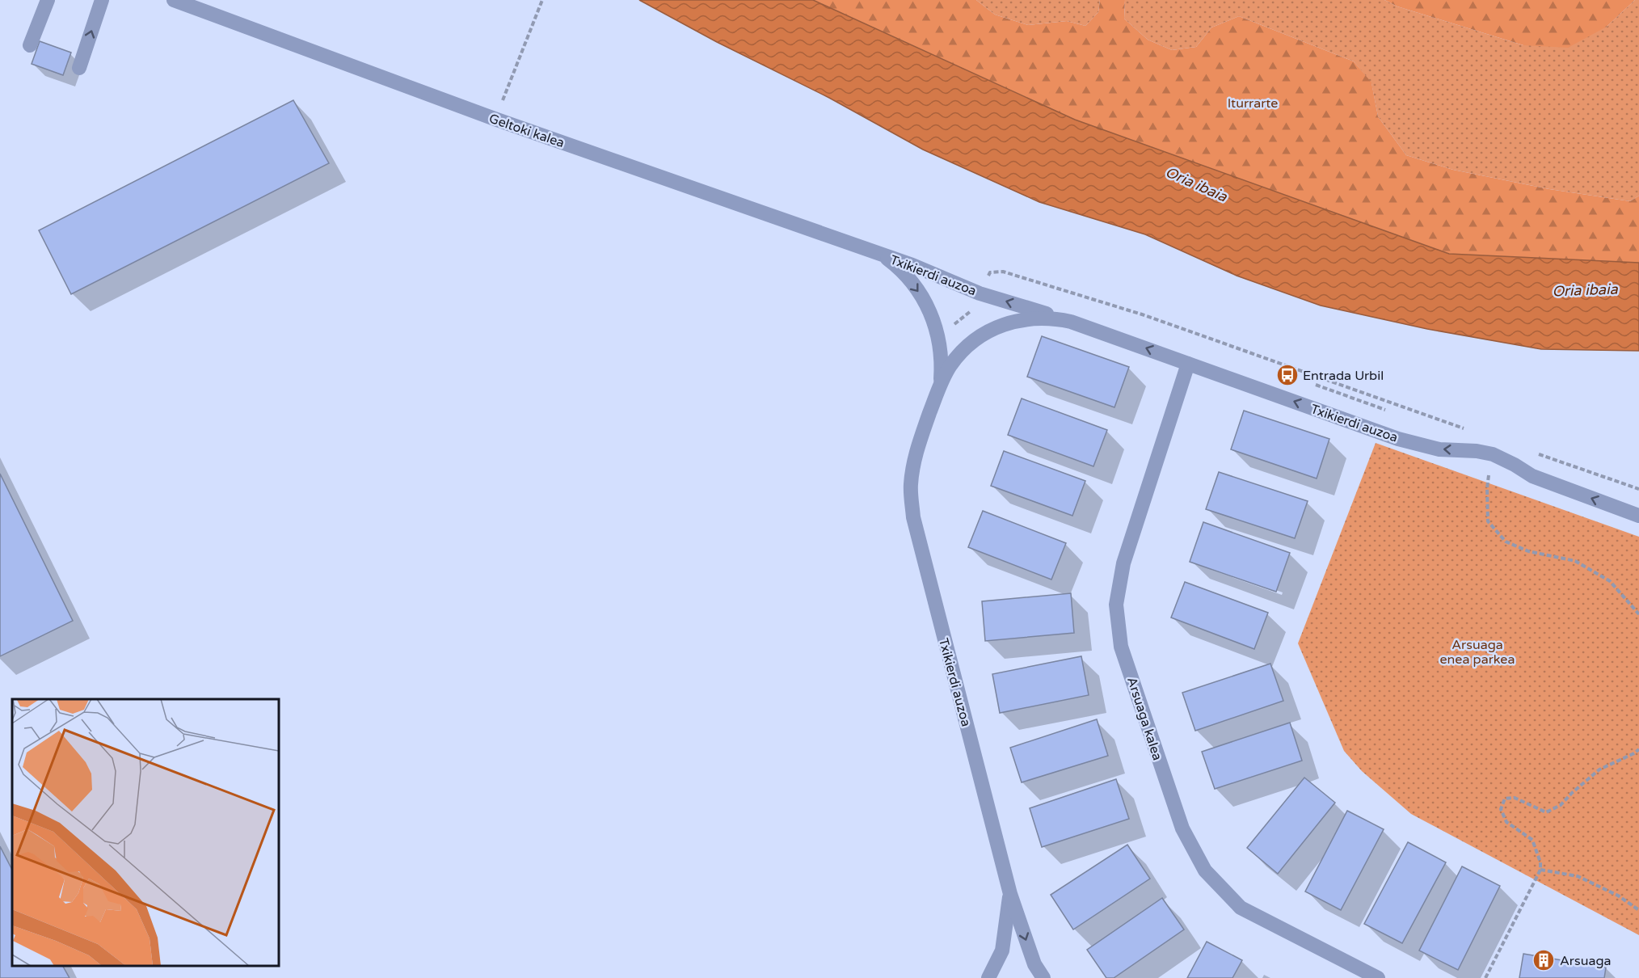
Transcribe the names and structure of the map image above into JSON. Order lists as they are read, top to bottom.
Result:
{
  "streets": {
    "street": ["Geltoki kalea", "Txikierdi auzoa", "Arsuaga kalea"]
  },
  "crossings": [
    ["Geltoki kalea", "Txikierdi auzoa"],
    ["Txikierdi auzoa", "Arsuaga kalea"]
  ],
  "water": ["Oria ibaia"],
  "parks": ["Iturrarte", "Arsuaga enea parkea"],
  "places": {
    "bus stop": ["Entrada Urbil"],
    "building": ["Arsuaga"]
  }
}
